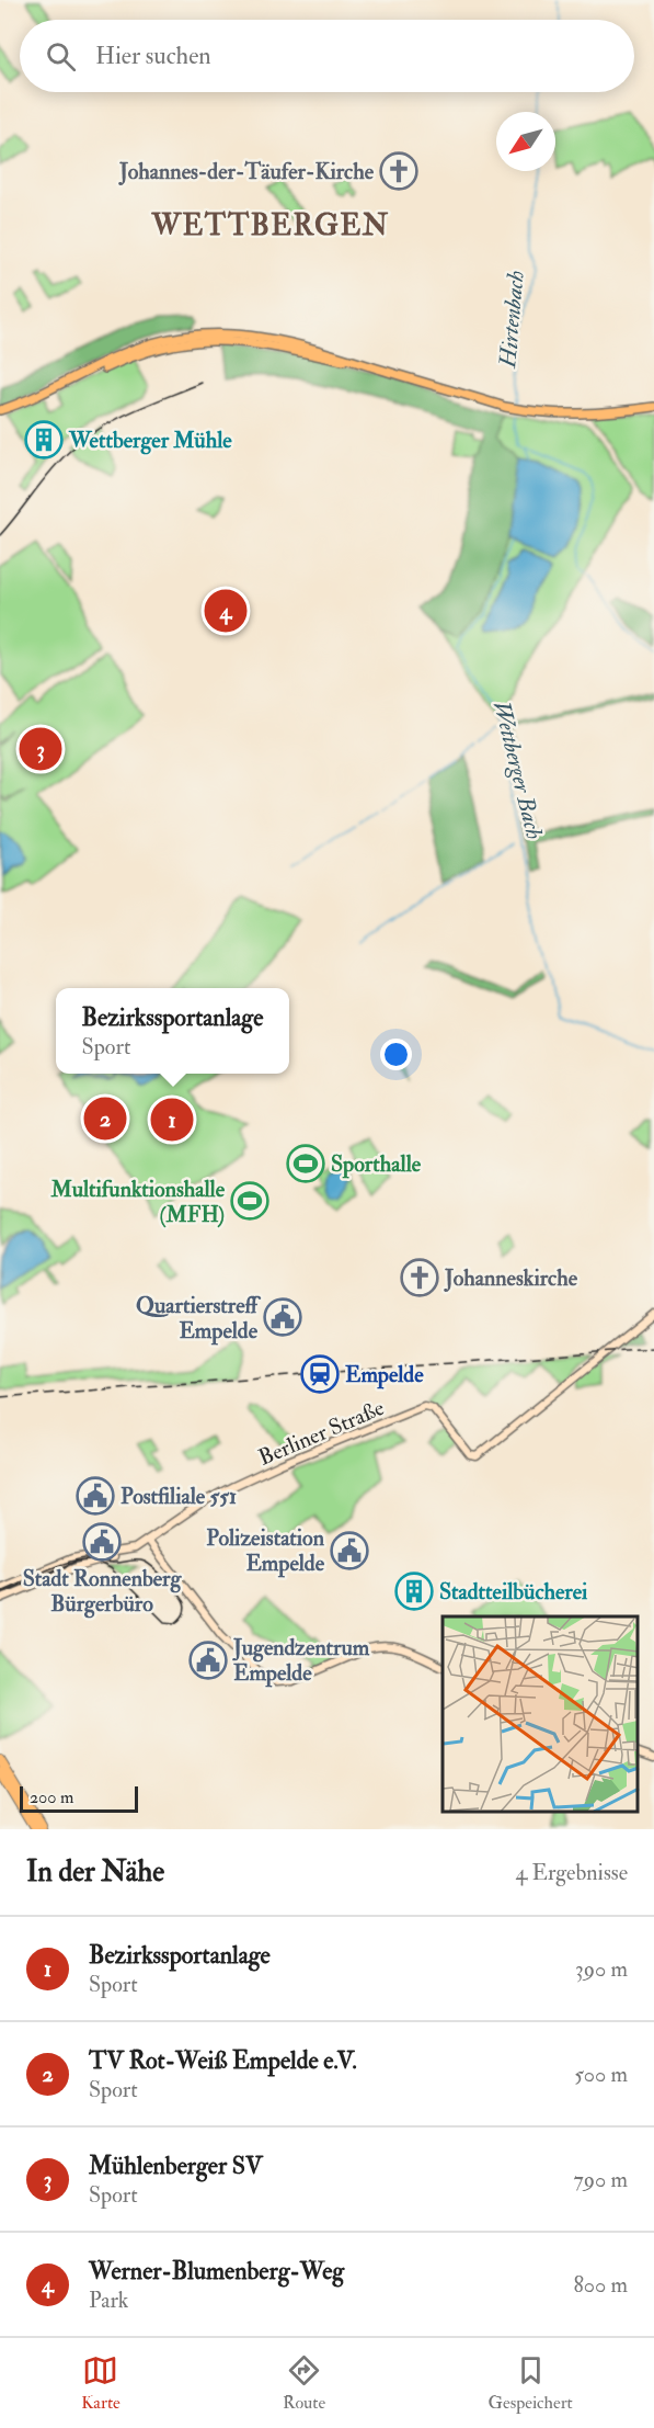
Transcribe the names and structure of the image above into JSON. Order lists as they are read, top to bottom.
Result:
{
  "streets": {
    "street": ["Berliner Straße"]
  },
  "districts": ["WETTBERGEN"],
  "water": ["Hirtenbach", "Wettberger Bach"],
  "places": {
    "church": ["Johannes-der-Täufer-Kirche", "Johanneskirche"],
    "building": ["Wettberger Mühle", "Stadtteilbücherei"],
    "sports": ["Sporthalle", "Multifunktionshalle (MFH)"],
    "public building": [
      "Quartierstreff Empelde",
      "Postfiliale 551",
      "Stadt Ronnenberg Bürgerbüro",
      "Polizeistation Empelde",
      "Jugendzentrum Empelde"
    ],
    "station": ["Empelde"]
  },
  "scale_bar": "200 m",
  "north": "bottom left",
  "page": {
    "search": "Hier suchen",
    "pins": [
      "4",
      "3",
      "2",
      "1"
    ],
    "popup": ["Bezirkssportanlage", "Sport"],
    "scale": "200 m",
    "heading": ["In der Nähe", "4 Ergebnisse"],
    "list": [
      {
        "mark": "1",
        "name": "Bezirkssportanlage",
        "note": "Sport",
        "value": "390 m"
      },
      {
        "mark": "2",
        "name": "TV Rot-Weiß Empelde e.V.",
        "note": "Sport",
        "value": "500 m"
      },
      {
        "mark": "3",
        "name": "Mühlenberger SV",
        "note": "Sport",
        "value": "790 m"
      },
      {
        "mark": "4",
        "name": "Werner-Blumenberg-Weg",
        "note": "Park",
        "value": "800 m"
      }
    ],
    "nav": ["Karte", "Route", "Gespeichert"]
  }
}
